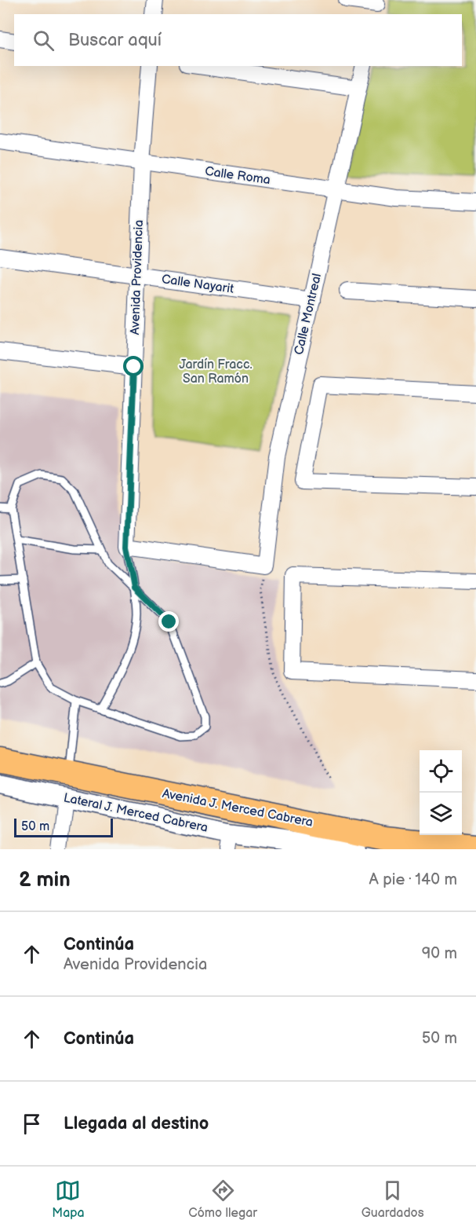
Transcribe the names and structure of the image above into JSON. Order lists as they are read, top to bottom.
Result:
{
  "streets": {
    "main road": ["Avenida J. Merced Cabrera"],
    "street": [
      "Calle Roma",
      "Avenida Providencia",
      "Calle Nayarit",
      "Calle Montreal",
      "Lateral J. Merced Cabrera"
    ]
  },
  "crossings": [
    ["Calle Roma", "Avenida Providencia"],
    ["Calle Roma", "Calle Montreal"],
    ["Avenida Providencia", "Calle Nayarit"],
    ["Avenida Providencia", "Calle Montreal"],
    ["Calle Nayarit", "Calle Montreal"]
  ],
  "parks": ["Jardín Fracc. San Ramón"],
  "scale_bar": "50 m",
  "page": {
    "search": "Buscar aquí",
    "scale": "50 m",
    "heading": ["2 min", "A pie · 140 m"],
    "list": [
      ["Continúa", "Avenida Providencia", "90 m"],
      ["Continúa", "50 m"],
      "Llegada al destino"
    ],
    "nav": ["Mapa", "Cómo llegar", "Guardados"]
  }
}
